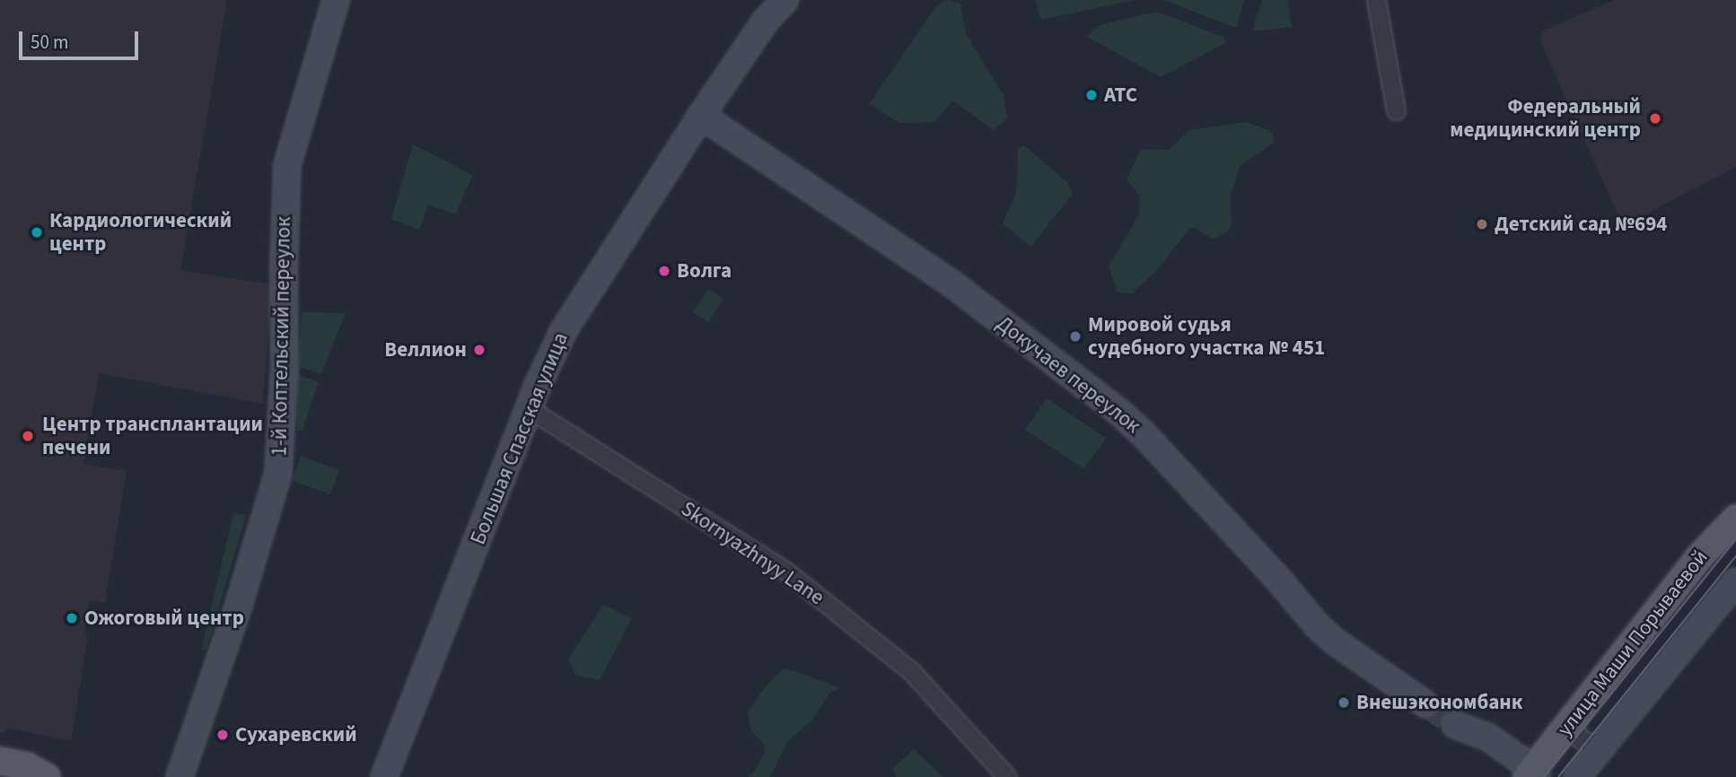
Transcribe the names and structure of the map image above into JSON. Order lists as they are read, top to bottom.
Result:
{
  "streets": {
    "main road": ["улица Маши Порываевой"],
    "street": [
      "1-й Коптельский переулок",
      "Докучаев переулок",
      "Большая Спасская улица",
      "Skornyazhnyy Lane"
    ]
  },
  "crossings": [
    ["Докучаев переулок", "Большая Спасская улица"],
    ["Большая Спасская улица", "Skornyazhnyy Lane"]
  ],
  "places": [
    "АТС",
    "Федеральный медицинский центр",
    "Детский сад №694",
    "Кардиологический центр",
    "Волга",
    "Мировой судья судебного участка № 451",
    "Веллион",
    "Центр трансплантации печени",
    "Ожоговый центр",
    "Внешэкономбанк",
    "Сухаревский"
  ],
  "scale_bar": "50 m"
}
